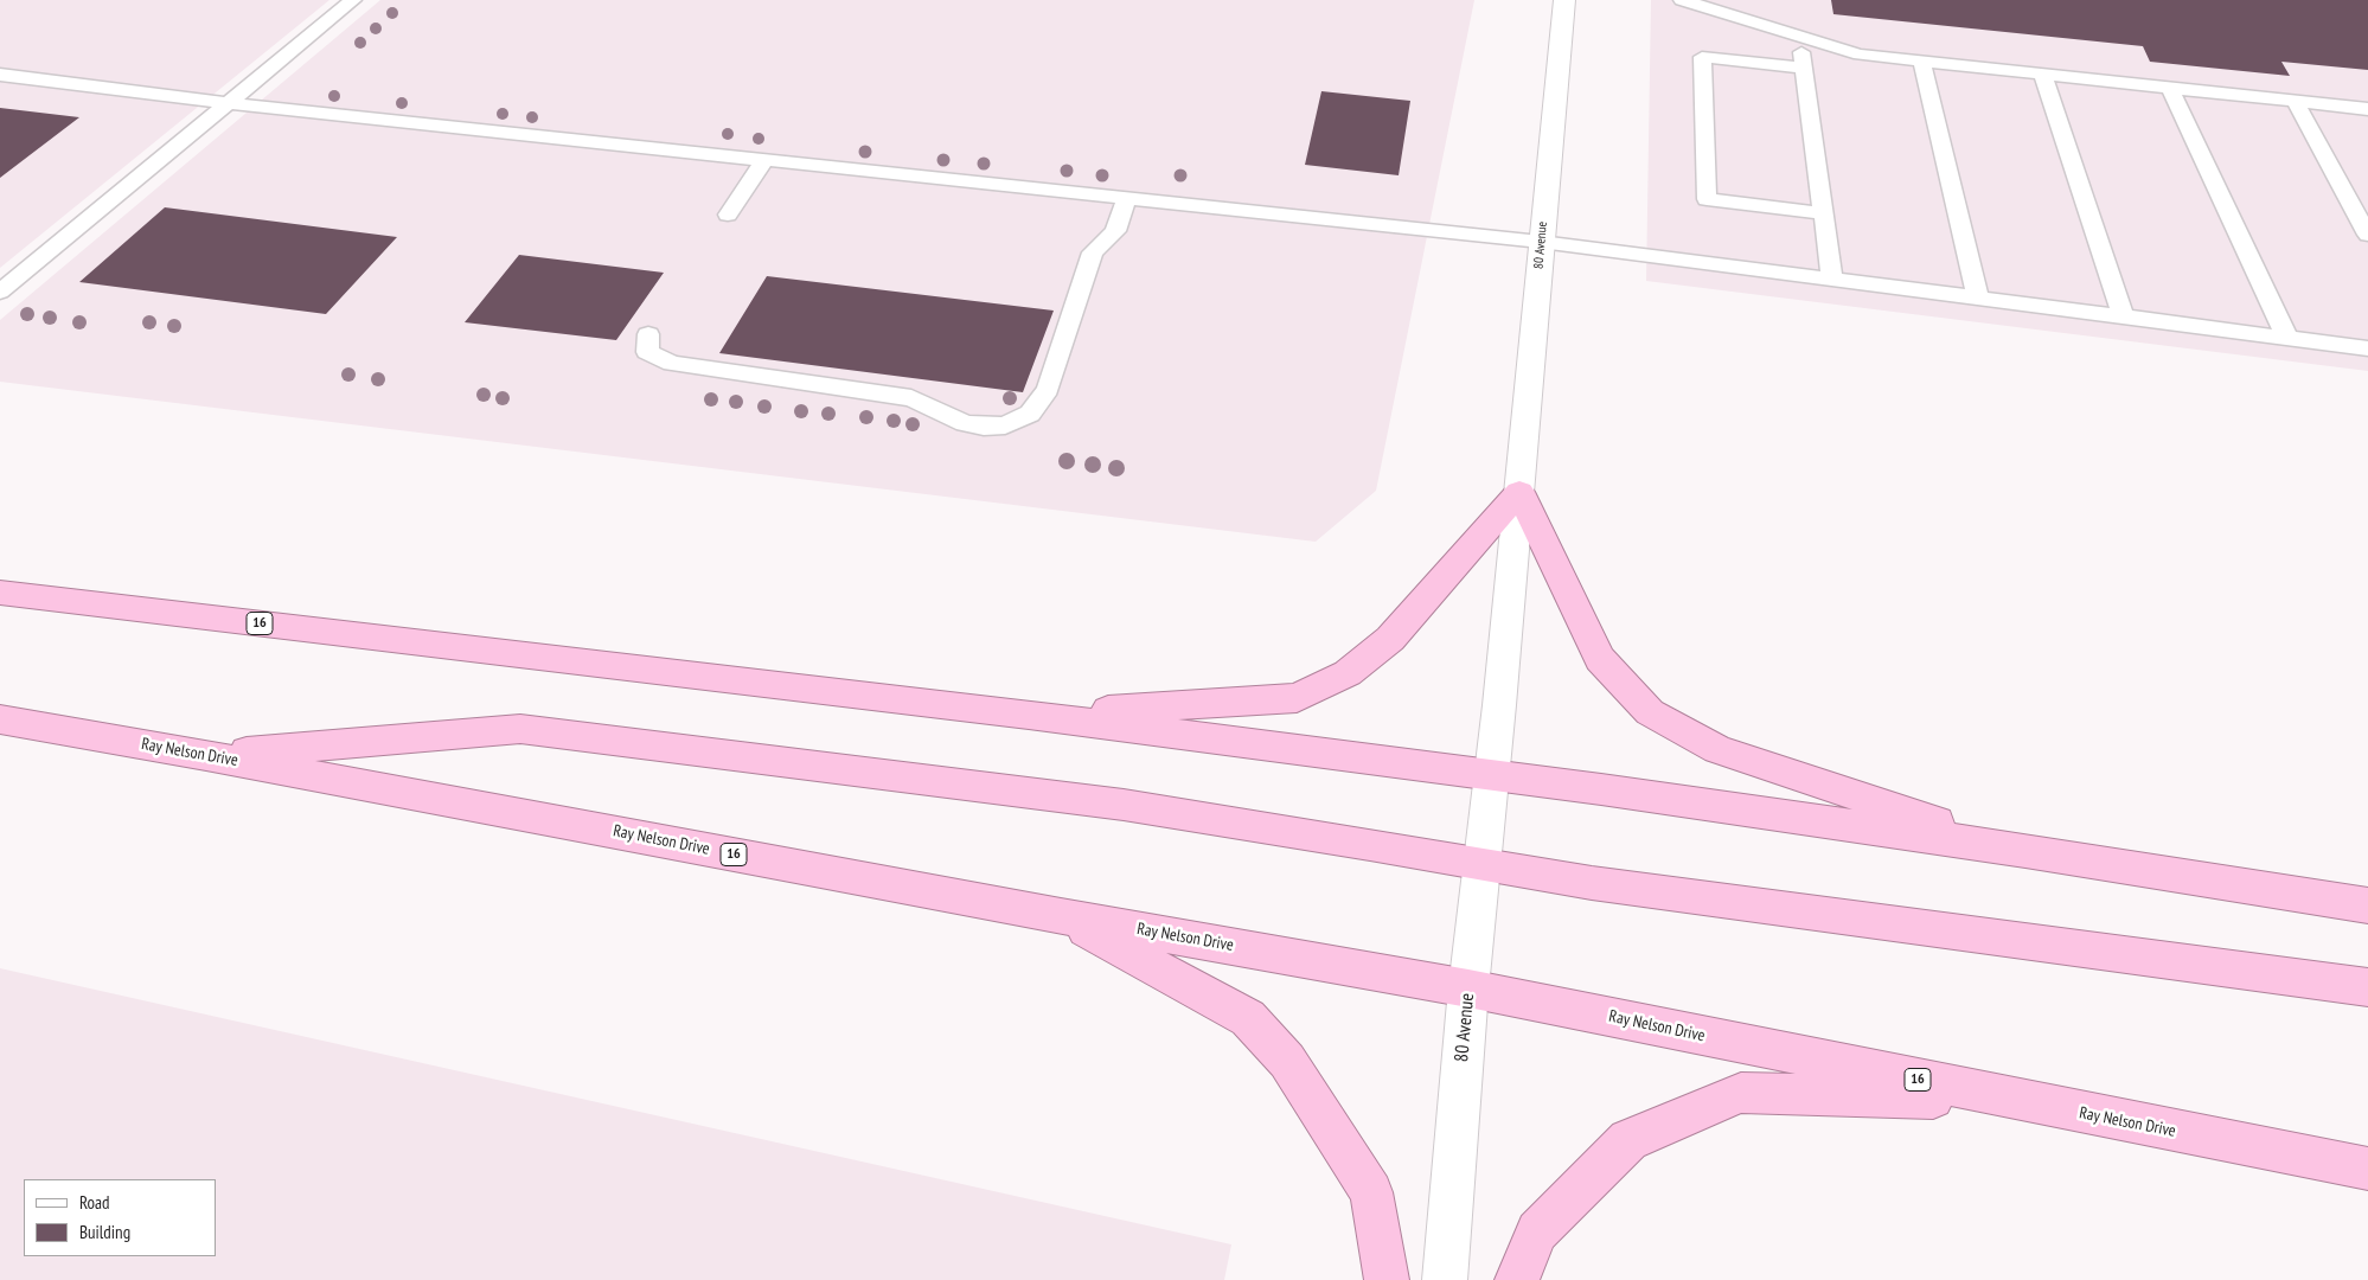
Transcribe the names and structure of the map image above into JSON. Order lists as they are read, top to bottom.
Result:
{
  "streets": {
    "highway": ["16", "Ray Nelson Drive"],
    "street": ["80 Avenue"]
  },
  "crossings": [
    ["80 Avenue", "16"],
    ["80 Avenue", "Ray Nelson Drive"]
  ],
  "legend": ["Road", "Building"]
}
